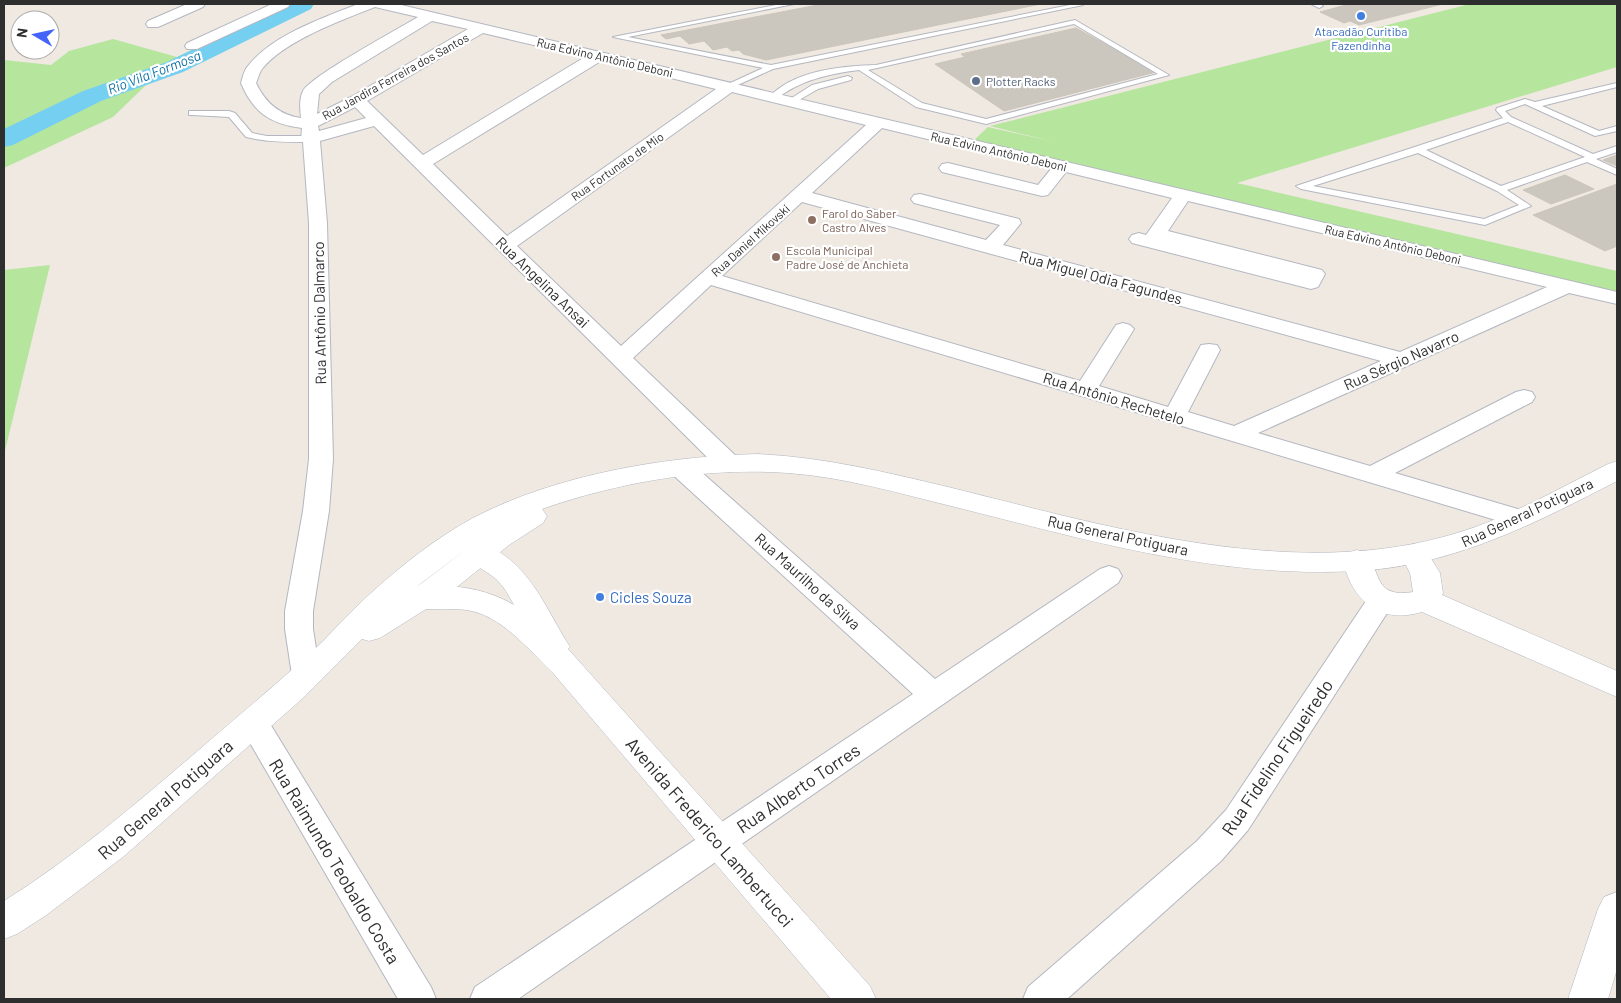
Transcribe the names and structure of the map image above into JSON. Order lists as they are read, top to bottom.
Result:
{
  "streets": {
    "main road": ["Rua General Potiguara", "Avenida Frederico Lambertucci"],
    "street": [
      "Rua Edvino Antônio Deboni",
      "Rua Jandira Ferreira dos Santos",
      "Rua Fortunato de Mio",
      "Rua Daniel Mikovski",
      "Rua Miguel Odia Fagundes",
      "Rua Angelina Ansai",
      "Rua Antônio Dalmarco",
      "Rua Sérgio Navarro",
      "Rua Antônio Rechetelo",
      "Rua Maurilho da Silva",
      "Rua Fidelino Figueiredo",
      "Rua Alberto Torres",
      "Rua Raimundo Teobaldo Costa"
    ]
  },
  "crossings": [
    ["Rua Edvino Antônio Deboni", "Rua Jandira Ferreira dos Santos"],
    ["Rua Edvino Antônio Deboni", "Rua Fortunato de Mio"],
    ["Rua Edvino Antônio Deboni", "Rua Daniel Mikovski"],
    ["Rua Edvino Antônio Deboni", "Rua Antônio Dalmarco"],
    ["Rua Edvino Antônio Deboni", "Rua Sérgio Navarro"],
    ["Rua Jandira Ferreira dos Santos", "Rua Angelina Ansai"],
    ["Rua Jandira Ferreira dos Santos", "Rua Antônio Dalmarco"],
    ["Rua Fortunato de Mio", "Rua Angelina Ansai"],
    ["Rua Daniel Mikovski", "Rua Miguel Odia Fagundes"],
    ["Rua Daniel Mikovski", "Rua Angelina Ansai"],
    ["Rua Daniel Mikovski", "Rua Antônio Rechetelo"],
    ["Rua Miguel Odia Fagundes", "Rua Sérgio Navarro"],
    ["Rua Angelina Ansai", "Rua General Potiguara"],
    ["Rua Antônio Dalmarco", "Rua General Potiguara"],
    ["Rua Sérgio Navarro", "Rua Antônio Rechetelo"],
    ["Rua Antônio Rechetelo", "Rua General Potiguara"],
    ["Rua General Potiguara", "Rua Maurilho da Silva"],
    ["Rua General Potiguara", "Avenida Frederico Lambertucci"],
    ["Rua General Potiguara", "Rua Raimundo Teobaldo Costa"],
    ["Rua Maurilho da Silva", "Rua Alberto Torres"],
    ["Rua Alberto Torres", "Avenida Frederico Lambertucci"]
  ],
  "water": ["Rio Vila Formosa"],
  "places": [
    "Atacadão Curitiba Fazendinha",
    "Plotter Racks",
    "Farol do Saber Castro Alves",
    "Escola Municipal Padre José de Anchieta",
    "Cicles Souza"
  ],
  "north": "left"
}
